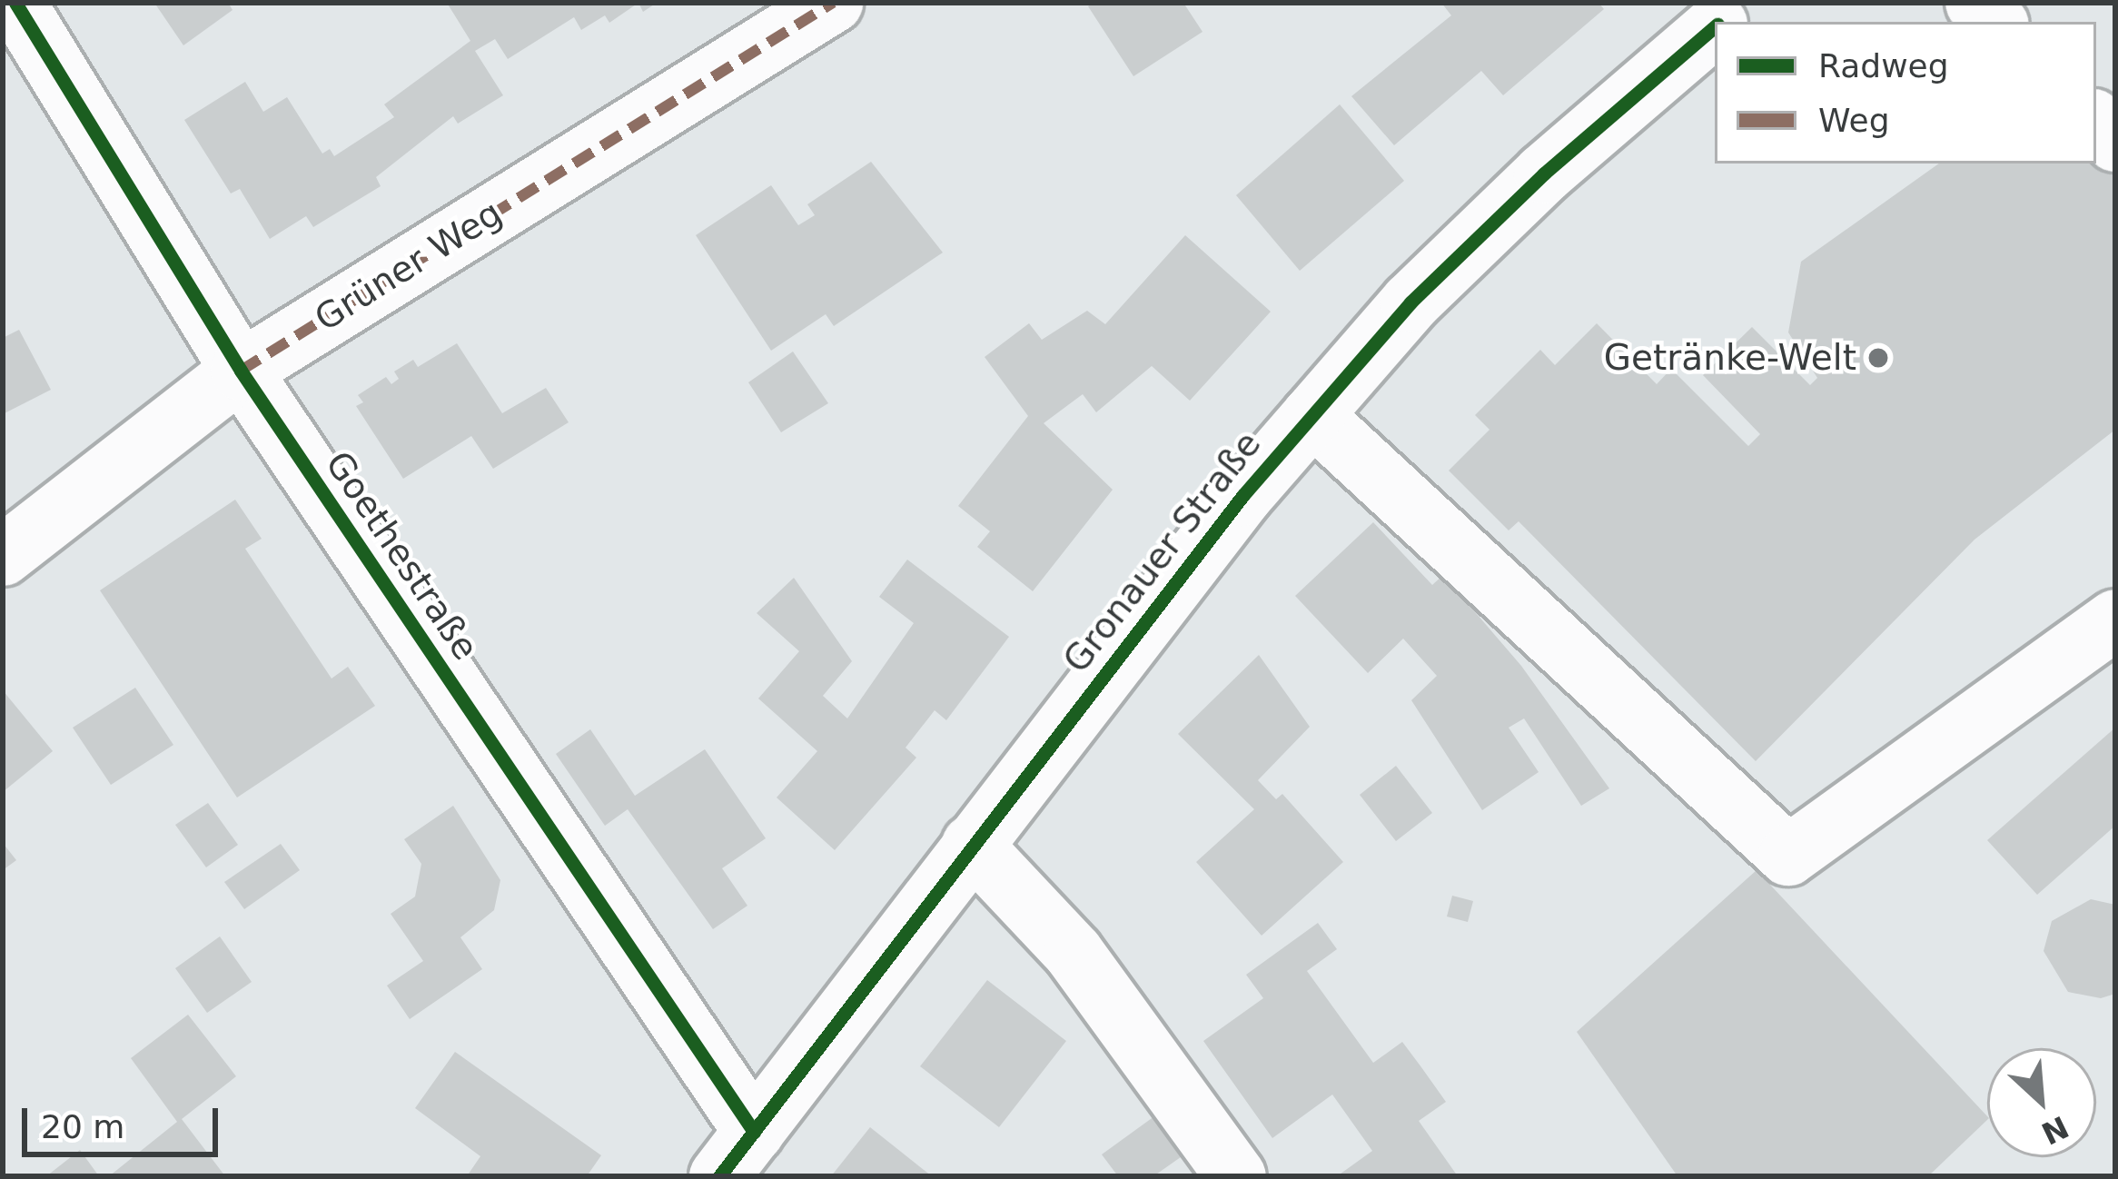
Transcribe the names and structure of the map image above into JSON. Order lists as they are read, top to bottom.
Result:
{
  "streets": {
    "street": ["Grüner Weg", "Gronauer Straße", "Goethestraße"]
  },
  "crossings": [
    ["Grüner Weg", "Goethestraße"],
    ["Gronauer Straße", "Goethestraße"]
  ],
  "places": ["Getränke-Welt"],
  "legend": ["Radweg", "Weg"],
  "scale_bar": "20 m",
  "north": "bottom right"
}
